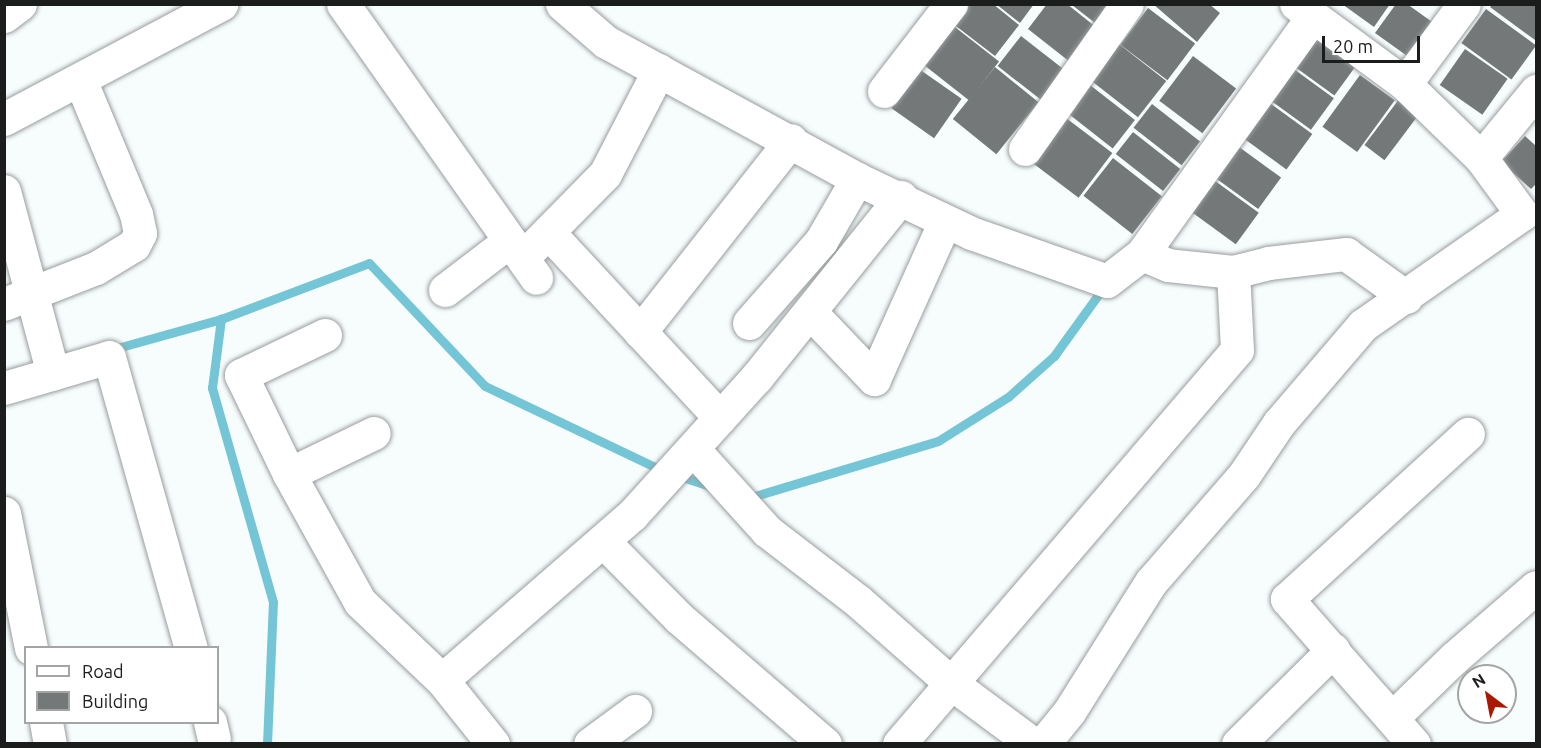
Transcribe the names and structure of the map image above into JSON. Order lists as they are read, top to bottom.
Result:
{
  "legend": ["Road", "Building"],
  "scale_bar": "20 m",
  "north": "top left"
}
